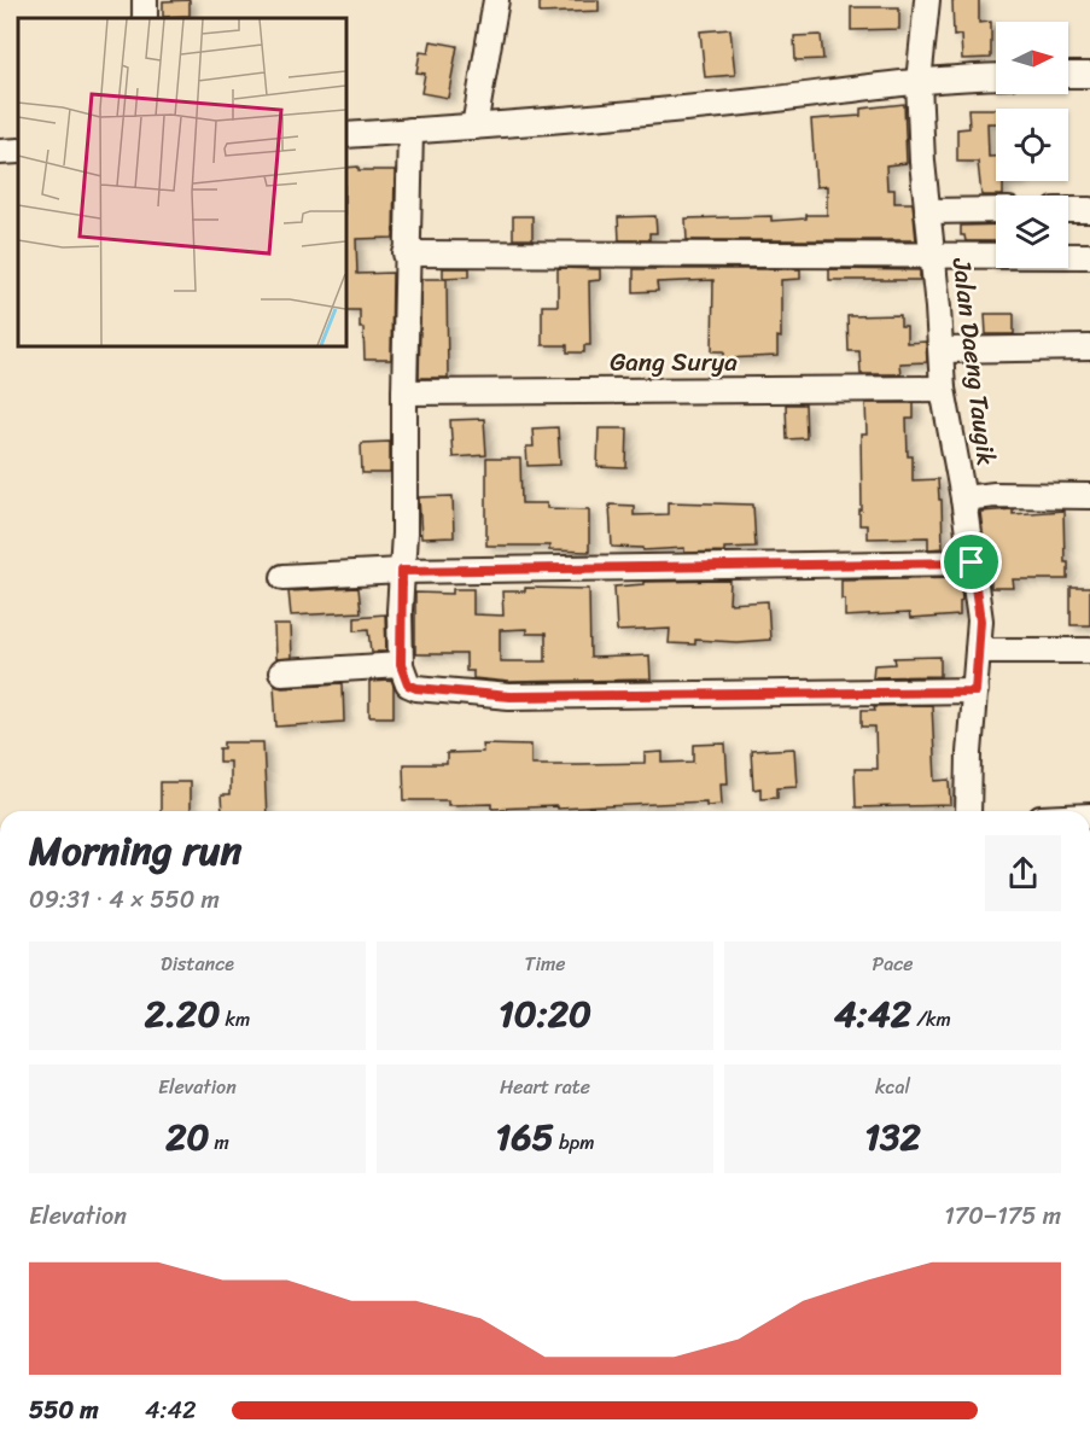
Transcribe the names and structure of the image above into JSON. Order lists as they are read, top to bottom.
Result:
{
  "streets": {
    "street": ["Gang Surya", "Jalan Daeng Taugik"]
  },
  "crossings": [
    ["Gang Surya", "Jalan Daeng Taugik"]
  ],
  "north": "right",
  "page": {
    "heading": ["Morning run", "09:31 · 4 × 550 m"],
    "stats": [
      ["Distance", "2.20 km"],
      ["Time", "10:20"],
      ["Pace", "4:42 /km"],
      ["Elevation", "20 m"],
      ["Heart rate", "165 bpm"],
      ["kcal", "132"]
    ],
    "chart": ["Elevation", "170–175 m"],
    "list": [
      {
        "name": "550 m",
        "note": "4:42"
      }
    ]
  }
}
